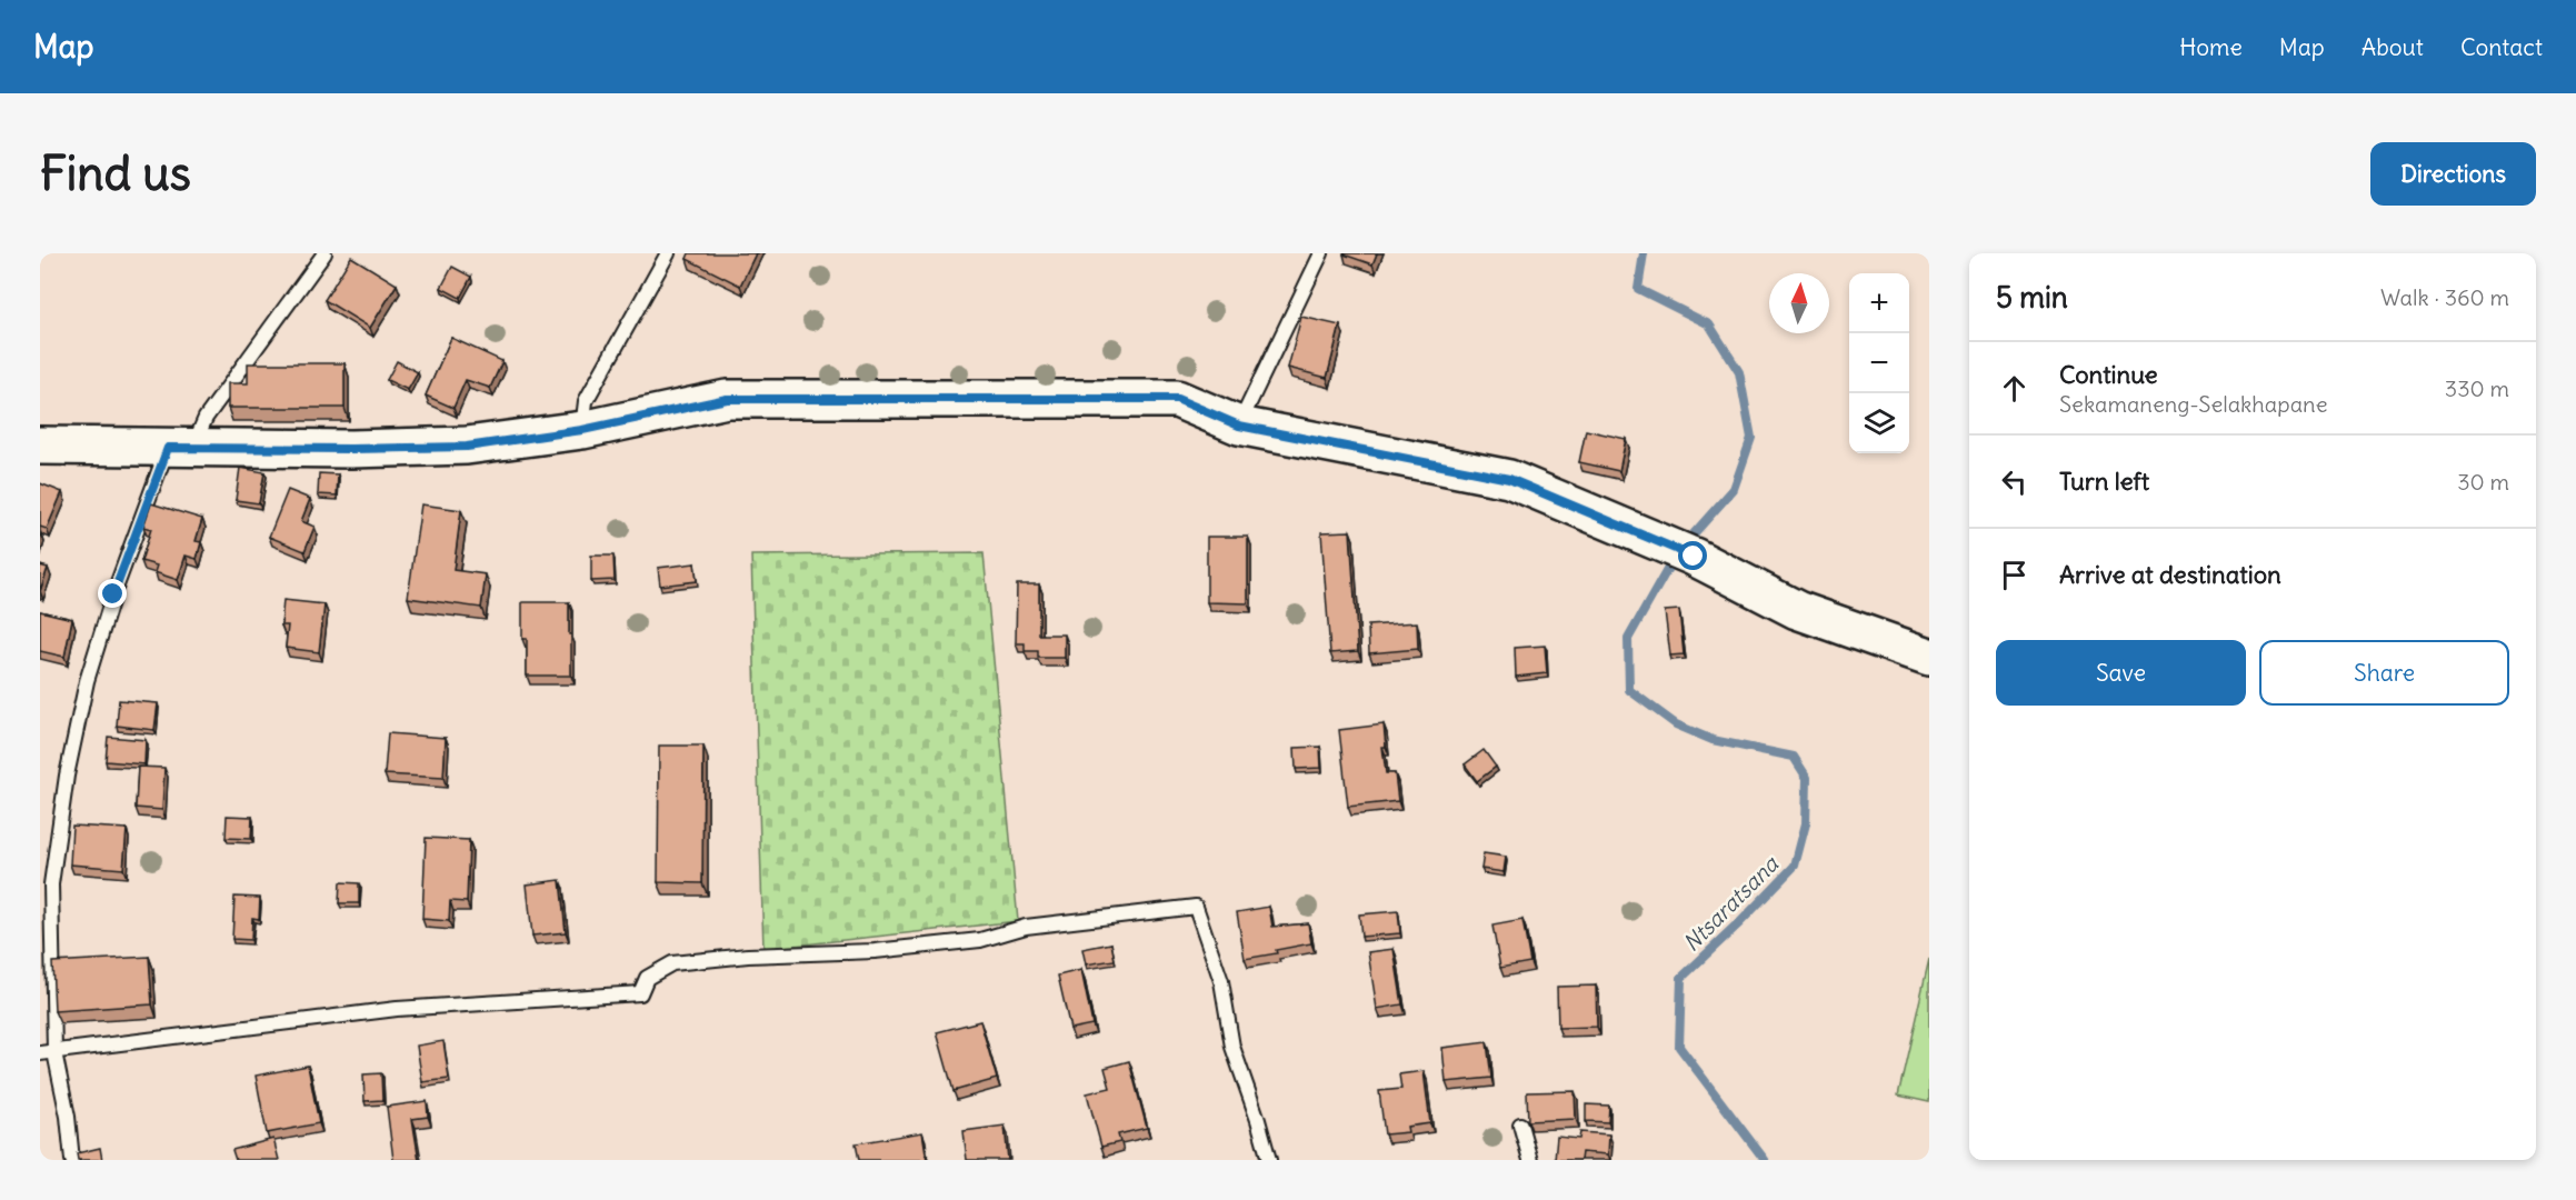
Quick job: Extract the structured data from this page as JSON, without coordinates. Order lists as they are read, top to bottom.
{
  "water": ["Ntsaratsana"],
  "north": "top",
  "page": {
    "header": "Map",
    "nav": [
      "Home",
      "Map",
      "About",
      "Contact"
    ],
    "buttons": [
      "Directions",
      ["Save", "Share"]
    ],
    "title": "Find us",
    "heading": ["5 min", "Walk · 360 m"],
    "map_buttons": ["+", "−"],
    "list": [
      ["Continue", "Sekamaneng-Selakhapane", "330 m"],
      ["Turn left", "30 m"],
      "Arrive at destination"
    ]
  }
}
